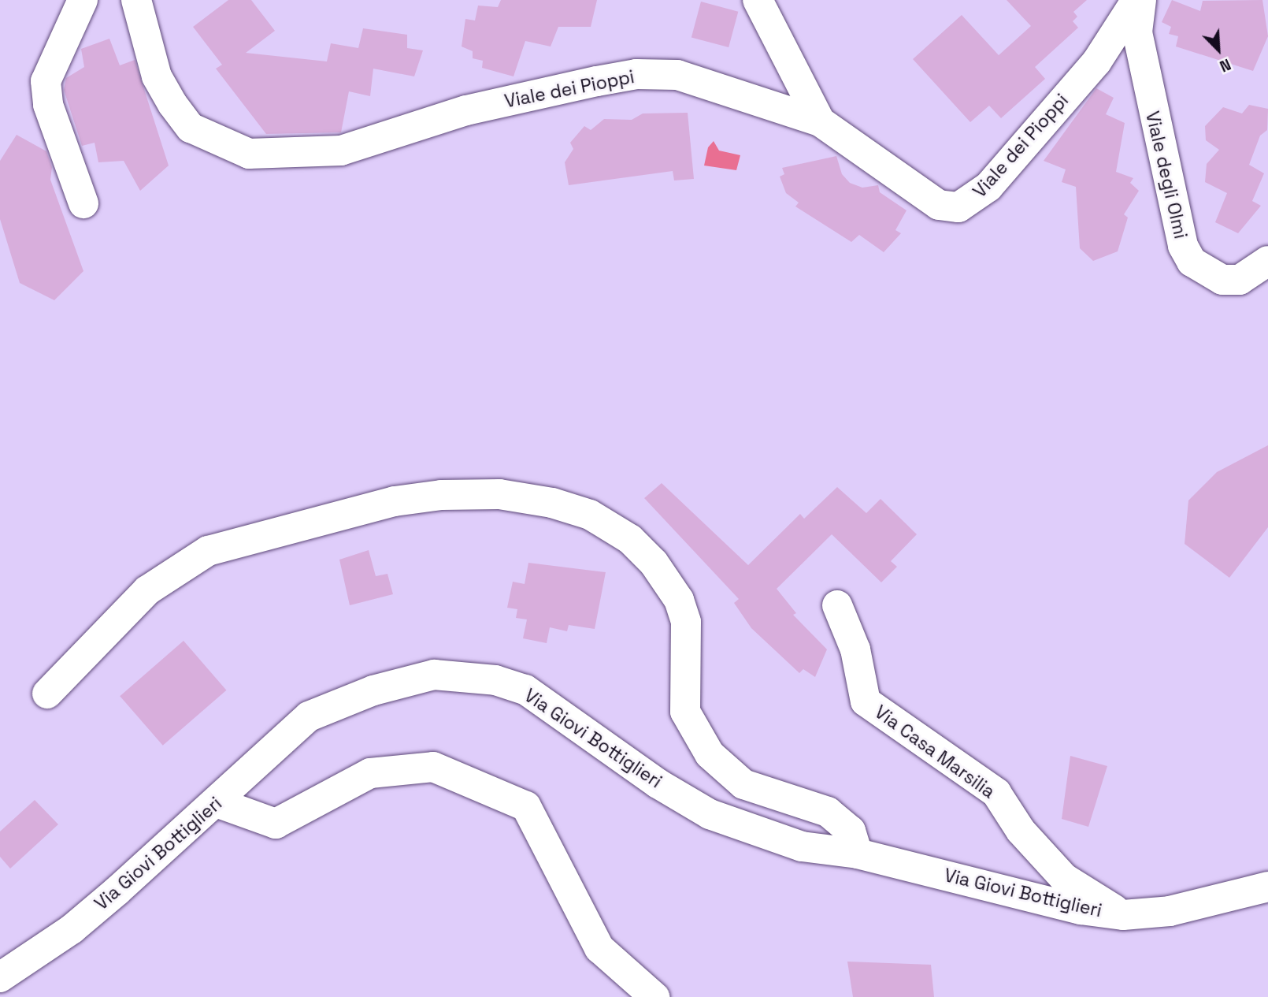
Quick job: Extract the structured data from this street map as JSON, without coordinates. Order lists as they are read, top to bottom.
{
  "streets": {
    "street": [
      "Viale dei Pioppi",
      "Viale degli Olmi",
      "Via Giovi Bottiglieri",
      "Via Casa Marsilia"
    ]
  },
  "crossings": [
    ["Via Giovi Bottiglieri", "Via Casa Marsilia"]
  ],
  "north": "bottom right"
}
